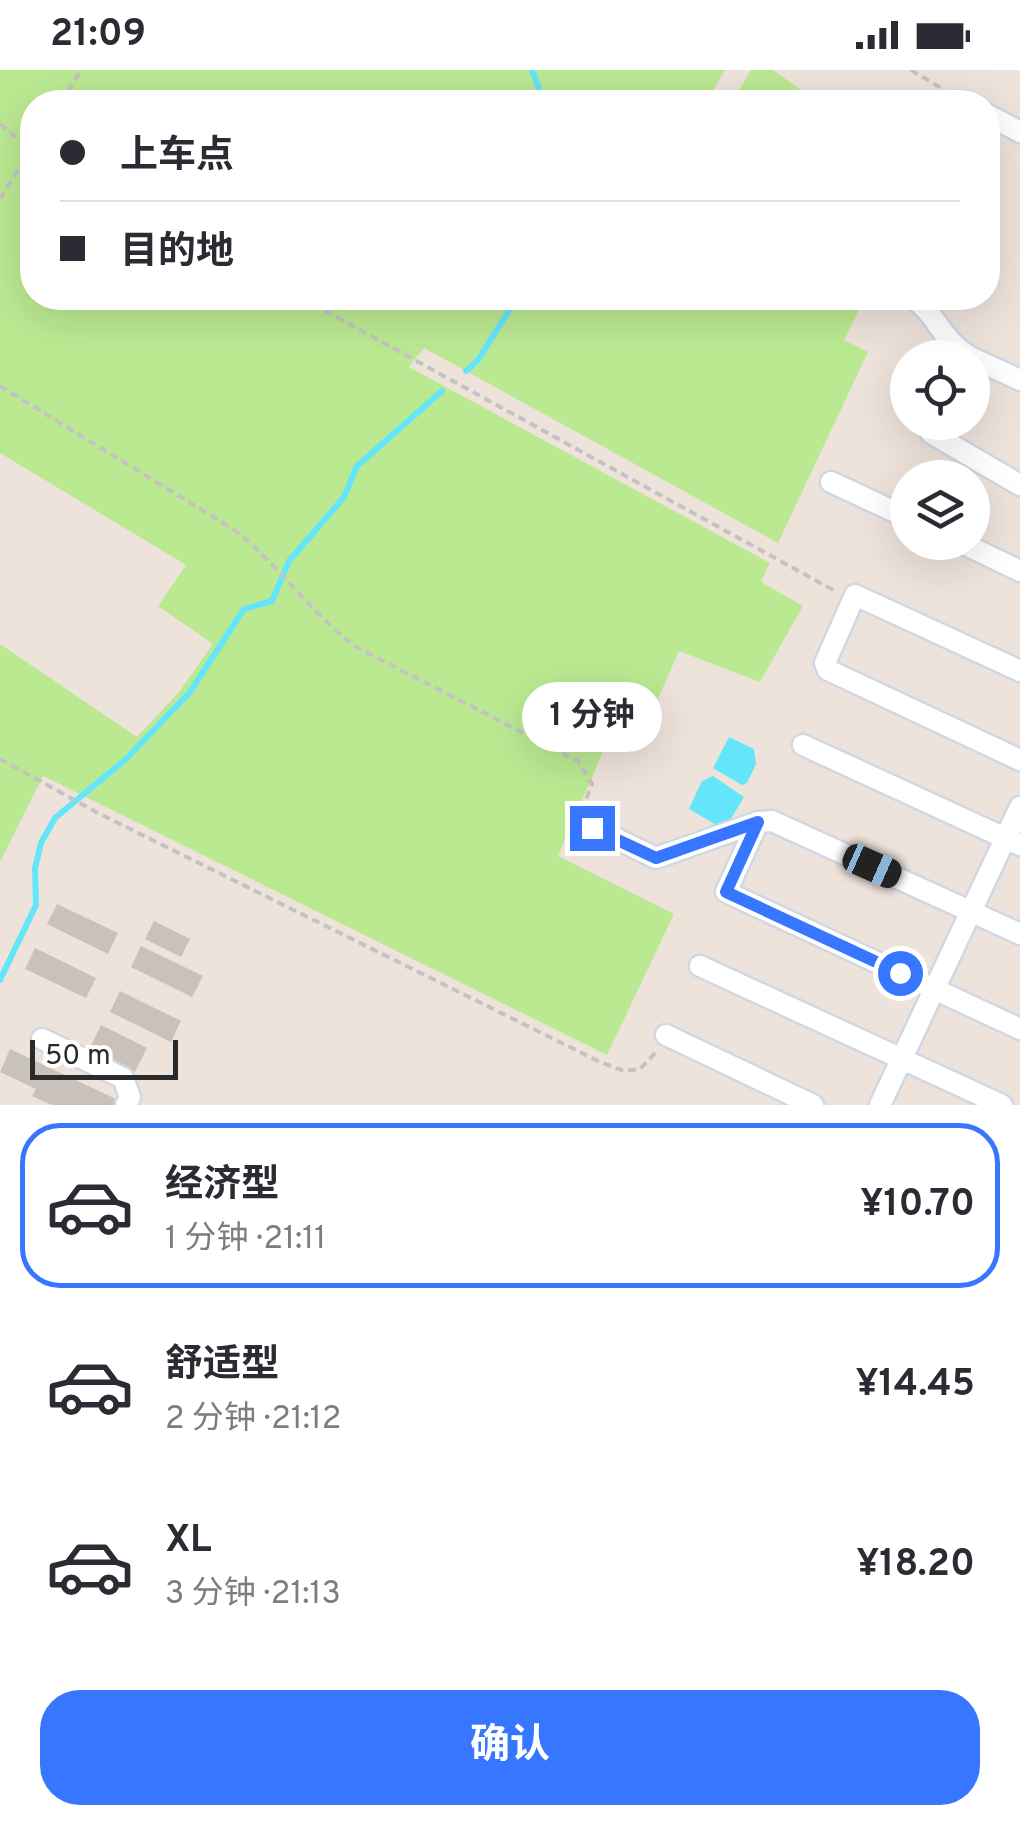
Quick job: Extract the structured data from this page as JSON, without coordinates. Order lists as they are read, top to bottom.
{
  "scale_bar": "50 m",
  "page": {
    "status": "21:09",
    "banner": ["上车点", "目的地"],
    "bubble": "1 分钟",
    "scale": "50 m",
    "list": [
      {
        "name": "经济型",
        "note": "1 分钟 · 21:11",
        "value": "¥10.70"
      },
      {
        "name": "舒适型",
        "note": "2 分钟 · 21:12",
        "value": "¥14.45"
      },
      {
        "name": "XL",
        "note": "3 分钟 · 21:13",
        "value": "¥18.20"
      }
    ],
    "buttons": "确认"
  }
}
